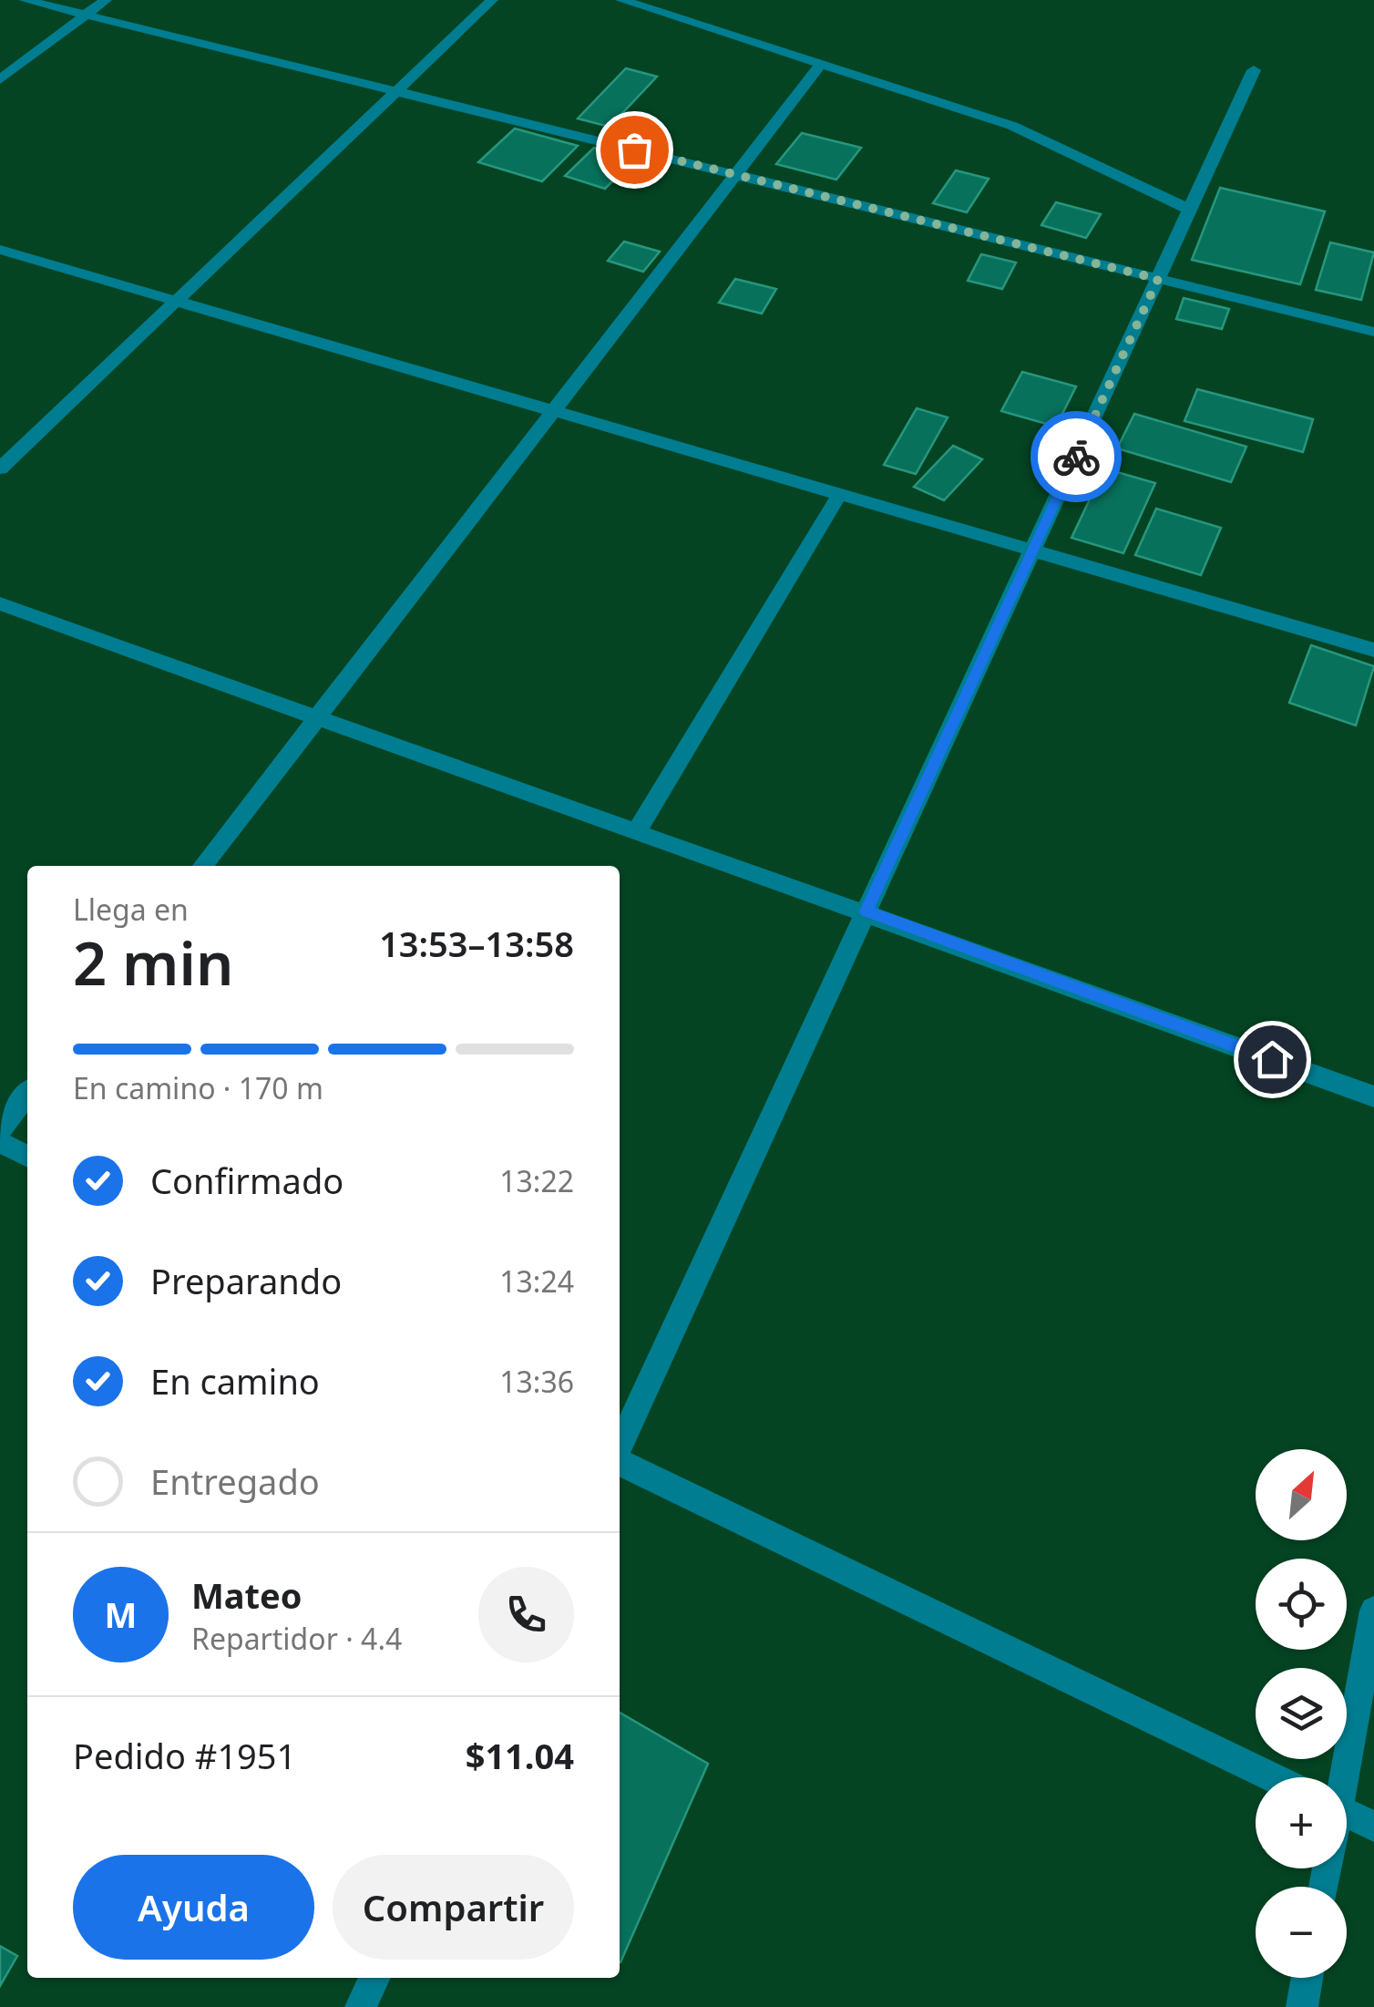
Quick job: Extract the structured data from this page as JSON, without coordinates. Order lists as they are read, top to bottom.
{
  "north": "top right",
  "page": {
    "heading": ["2 min", "Llega en", "13:53–13:58"],
    "panel": [
      "Mateo",
      "Repartidor · 4.4",
      "Pedido #1951",
      "$11.04"
    ],
    "bar": "En camino · 170 m",
    "list": [
      ["Confirmado", "13:22"],
      ["Preparando", "13:24"],
      ["En camino", "13:36"],
      "Entregado"
    ],
    "map_buttons": ["+", "−"],
    "round": "M",
    "buttons": ["Ayuda", "Compartir"]
  }
}
